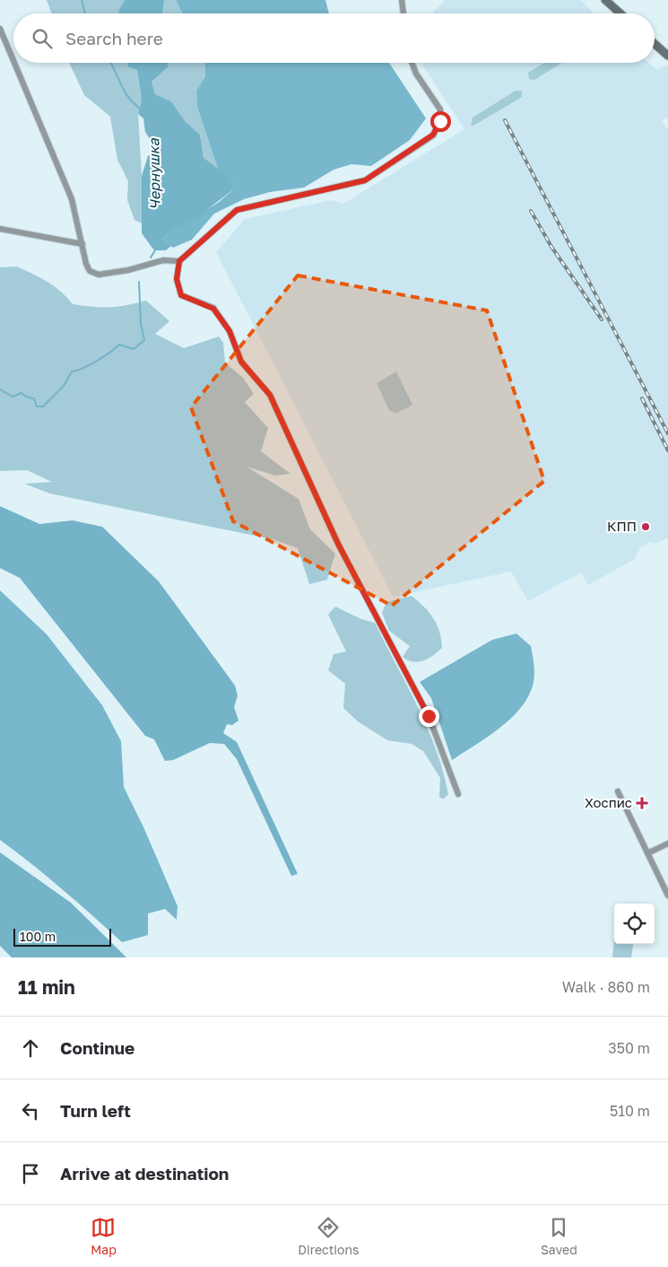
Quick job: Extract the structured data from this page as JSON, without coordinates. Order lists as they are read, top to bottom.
{
  "water": ["Чернушка"],
  "places": {
    "other": ["КПП"],
    "health": ["Хоспис"]
  },
  "scale_bar": "100 m",
  "page": {
    "search": "Search here",
    "scale": "100 m",
    "heading": ["11 min", "Walk · 860 m"],
    "list": [
      ["Continue", "350 m"],
      ["Turn left", "510 m"],
      "Arrive at destination"
    ],
    "nav": ["Map", "Directions", "Saved"]
  }
}
